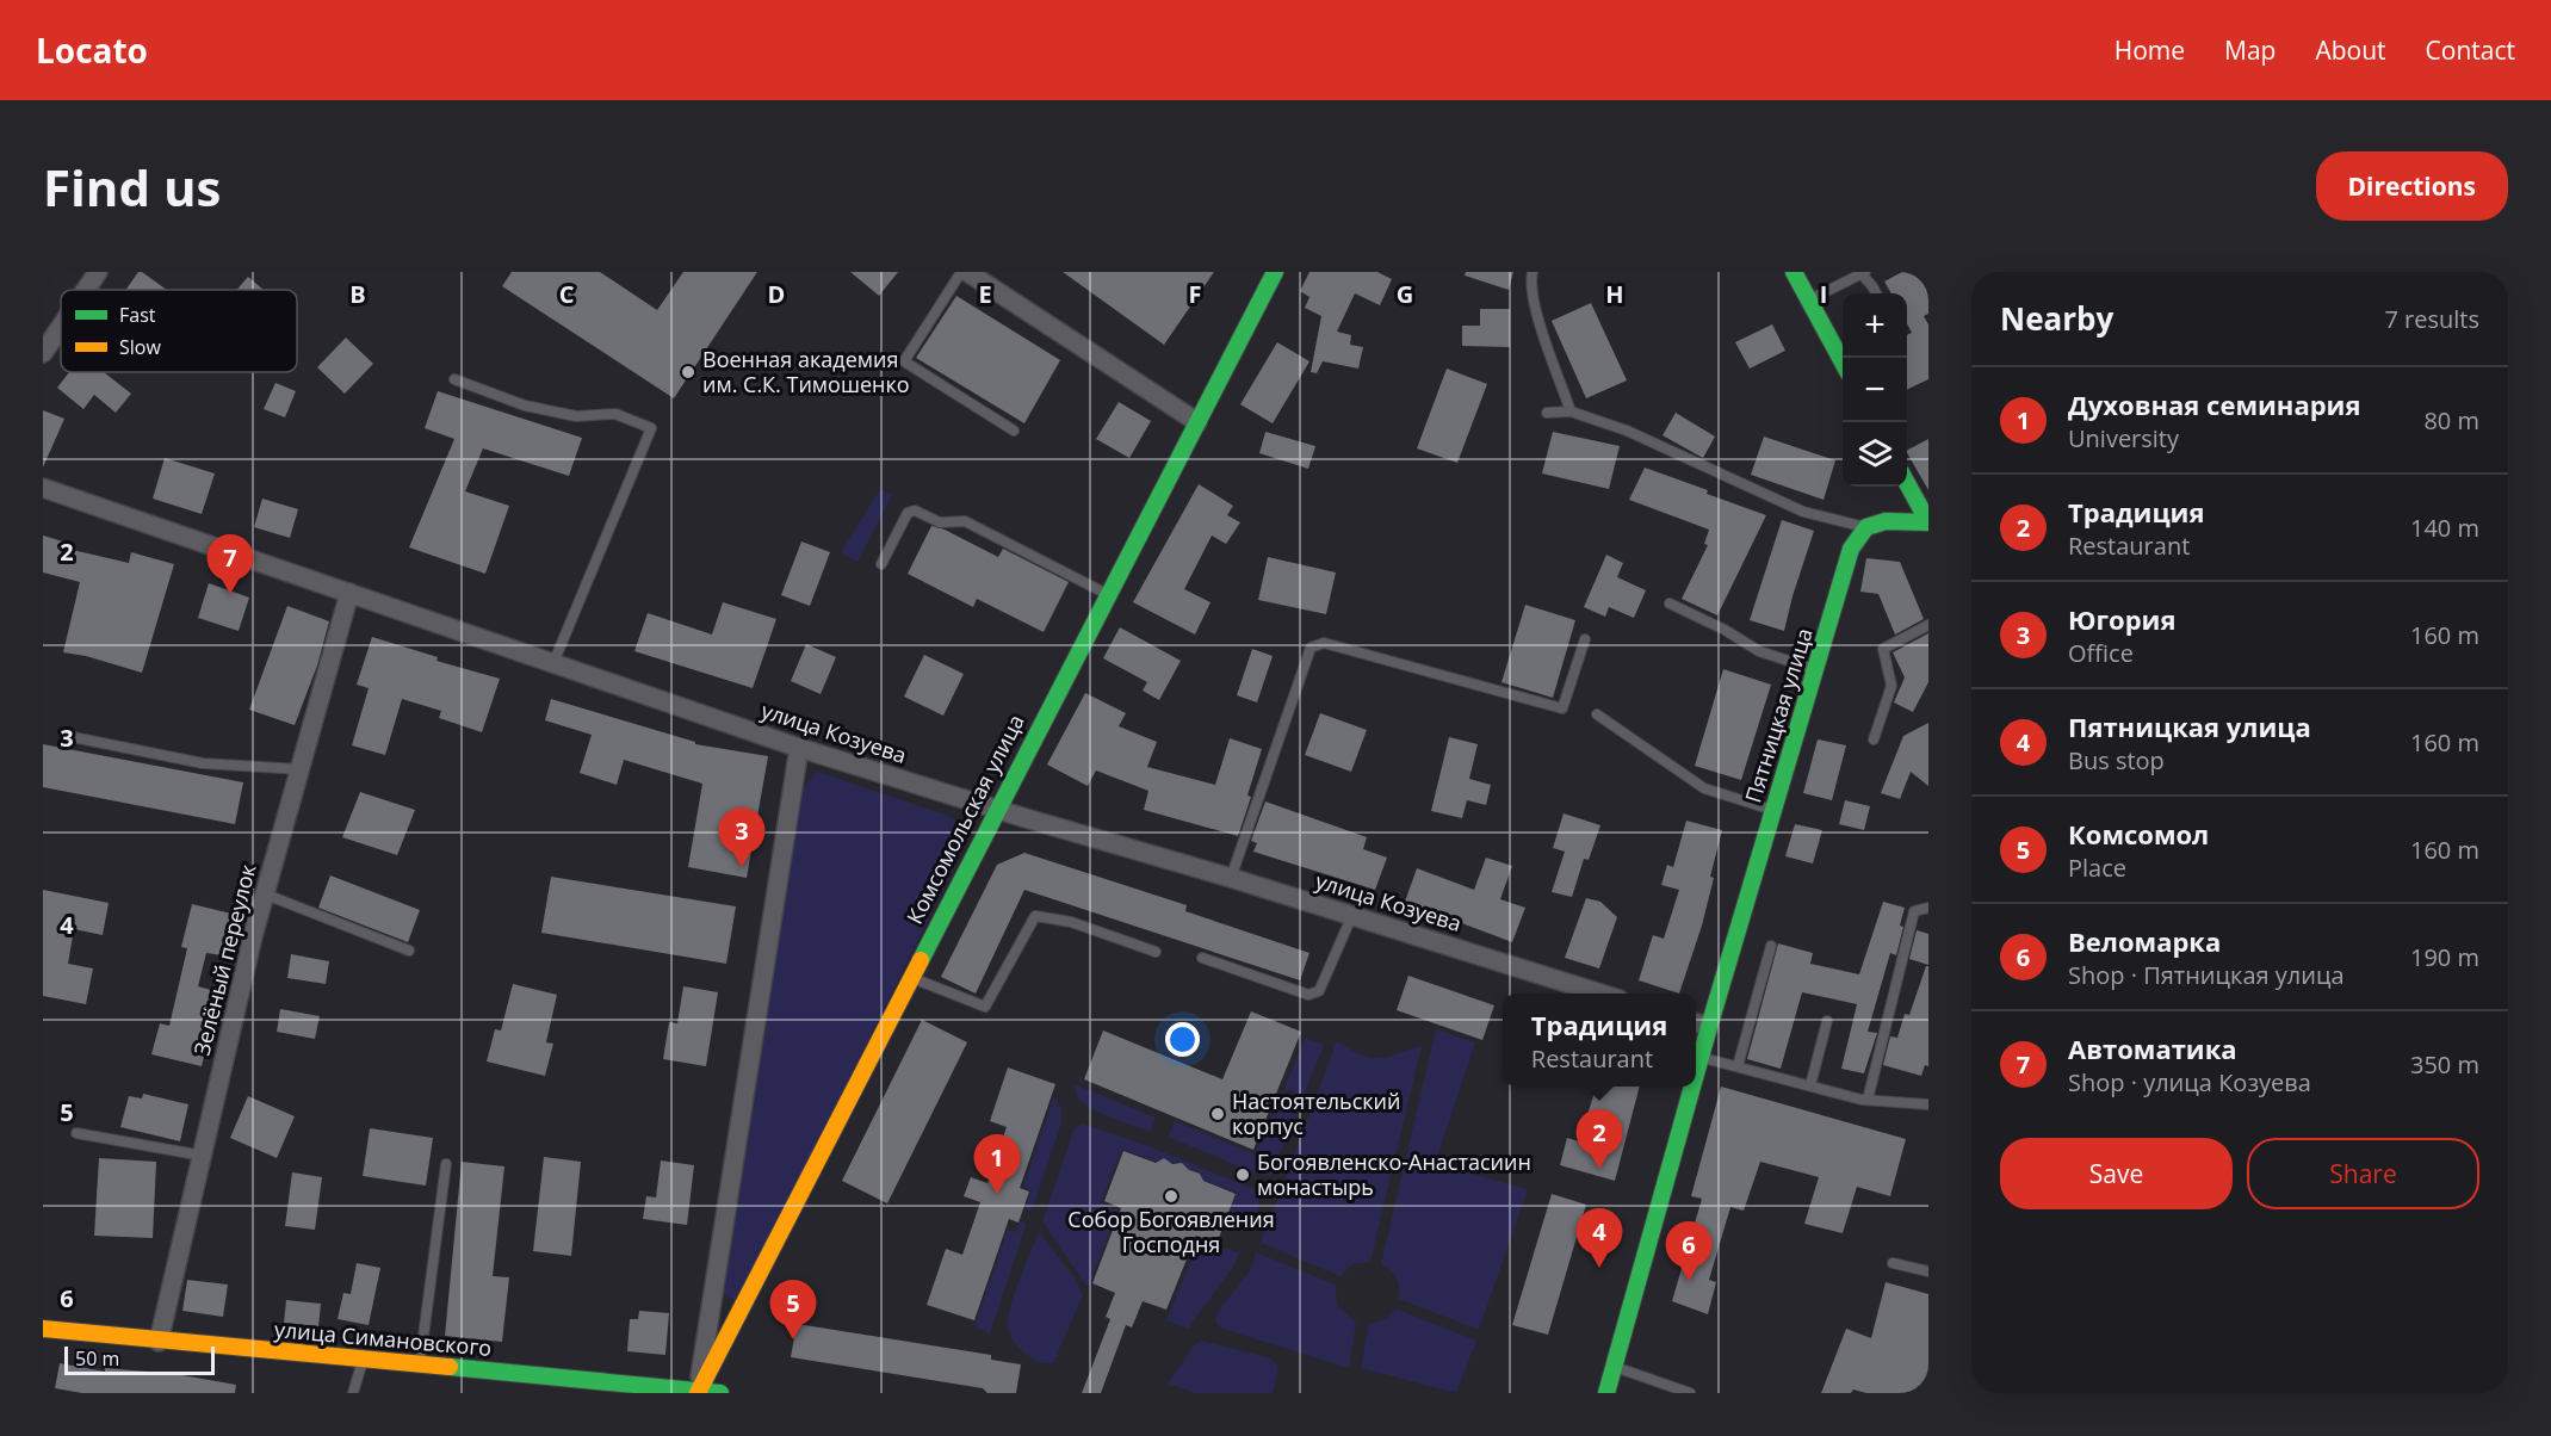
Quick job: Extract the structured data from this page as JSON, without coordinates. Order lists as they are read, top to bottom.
{
  "streets": {
    "street": [
      "Пятницкая улица",
      "улица Козуева",
      "Комсомольская улица",
      "Зелёный переулок",
      "улица Симановского"
    ]
  },
  "crossings": [
    ["улица Козуева", "Комсомольская улица"],
    ["улица Козуева", "Зелёный переулок"],
    ["Комсомольская улица", "улица Симановского"],
    ["Зелёный переулок", "улица Симановского"]
  ],
  "places": [
    "Военная академия им. С.К. Тимошенко",
    "Настоятельский корпус",
    "Богоявленско-Анастасиин монастырь",
    "Собор Богоявления Господня"
  ],
  "legend": ["Fast", "Slow"],
  "scale_bar": "50 m",
  "page": {
    "header": "Locato",
    "nav": [
      "Home",
      "Map",
      "About",
      "Contact"
    ],
    "buttons": [
      "Directions",
      ["Save", "Share"]
    ],
    "title": "Find us",
    "heading": ["Nearby", "7 results"],
    "map_buttons": ["+", "−"],
    "list": [
      {
        "mark": "1",
        "name": "Духовная семинария",
        "note": "University",
        "value": "80 m"
      },
      {
        "mark": "2",
        "name": "Традиция",
        "note": "Restaurant",
        "value": "140 m"
      },
      {
        "mark": "3",
        "name": "Югория",
        "note": "Office",
        "value": "160 m"
      },
      {
        "mark": "4",
        "name": "Пятницкая улица",
        "note": "Bus stop",
        "value": "160 m"
      },
      {
        "mark": "5",
        "name": "Комсомол",
        "note": "Place",
        "value": "160 m"
      },
      {
        "mark": "6",
        "name": "Веломарка",
        "note": "Shop · Пятницкая улица",
        "value": "190 m"
      },
      {
        "mark": "7",
        "name": "Автоматика",
        "note": "Shop · улица Козуева",
        "value": "350 m"
      }
    ],
    "pins": [
      "7",
      "3",
      "2",
      "1",
      "4",
      "6",
      "5"
    ],
    "popup": ["Традиция", "Restaurant"],
    "scale": "50 m"
  },
  "grid": {
    "columns": [
      "B",
      "C",
      "D",
      "E",
      "F",
      "G",
      "H",
      "I"
    ],
    "rows": [
      "2",
      "3",
      "4",
      "5",
      "6"
    ]
  }
}
